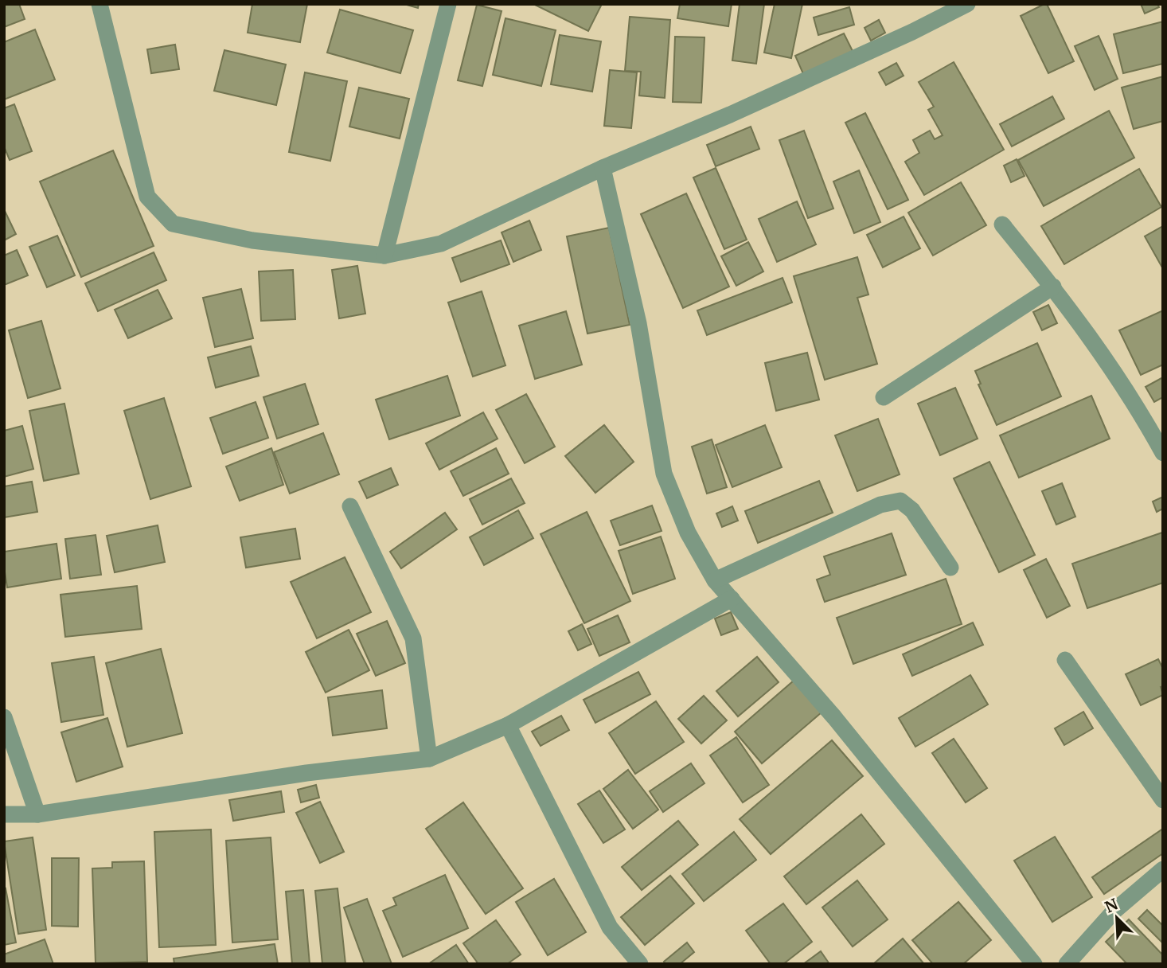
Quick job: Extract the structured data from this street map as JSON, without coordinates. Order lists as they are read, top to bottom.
{
  "north": "top left"
}
